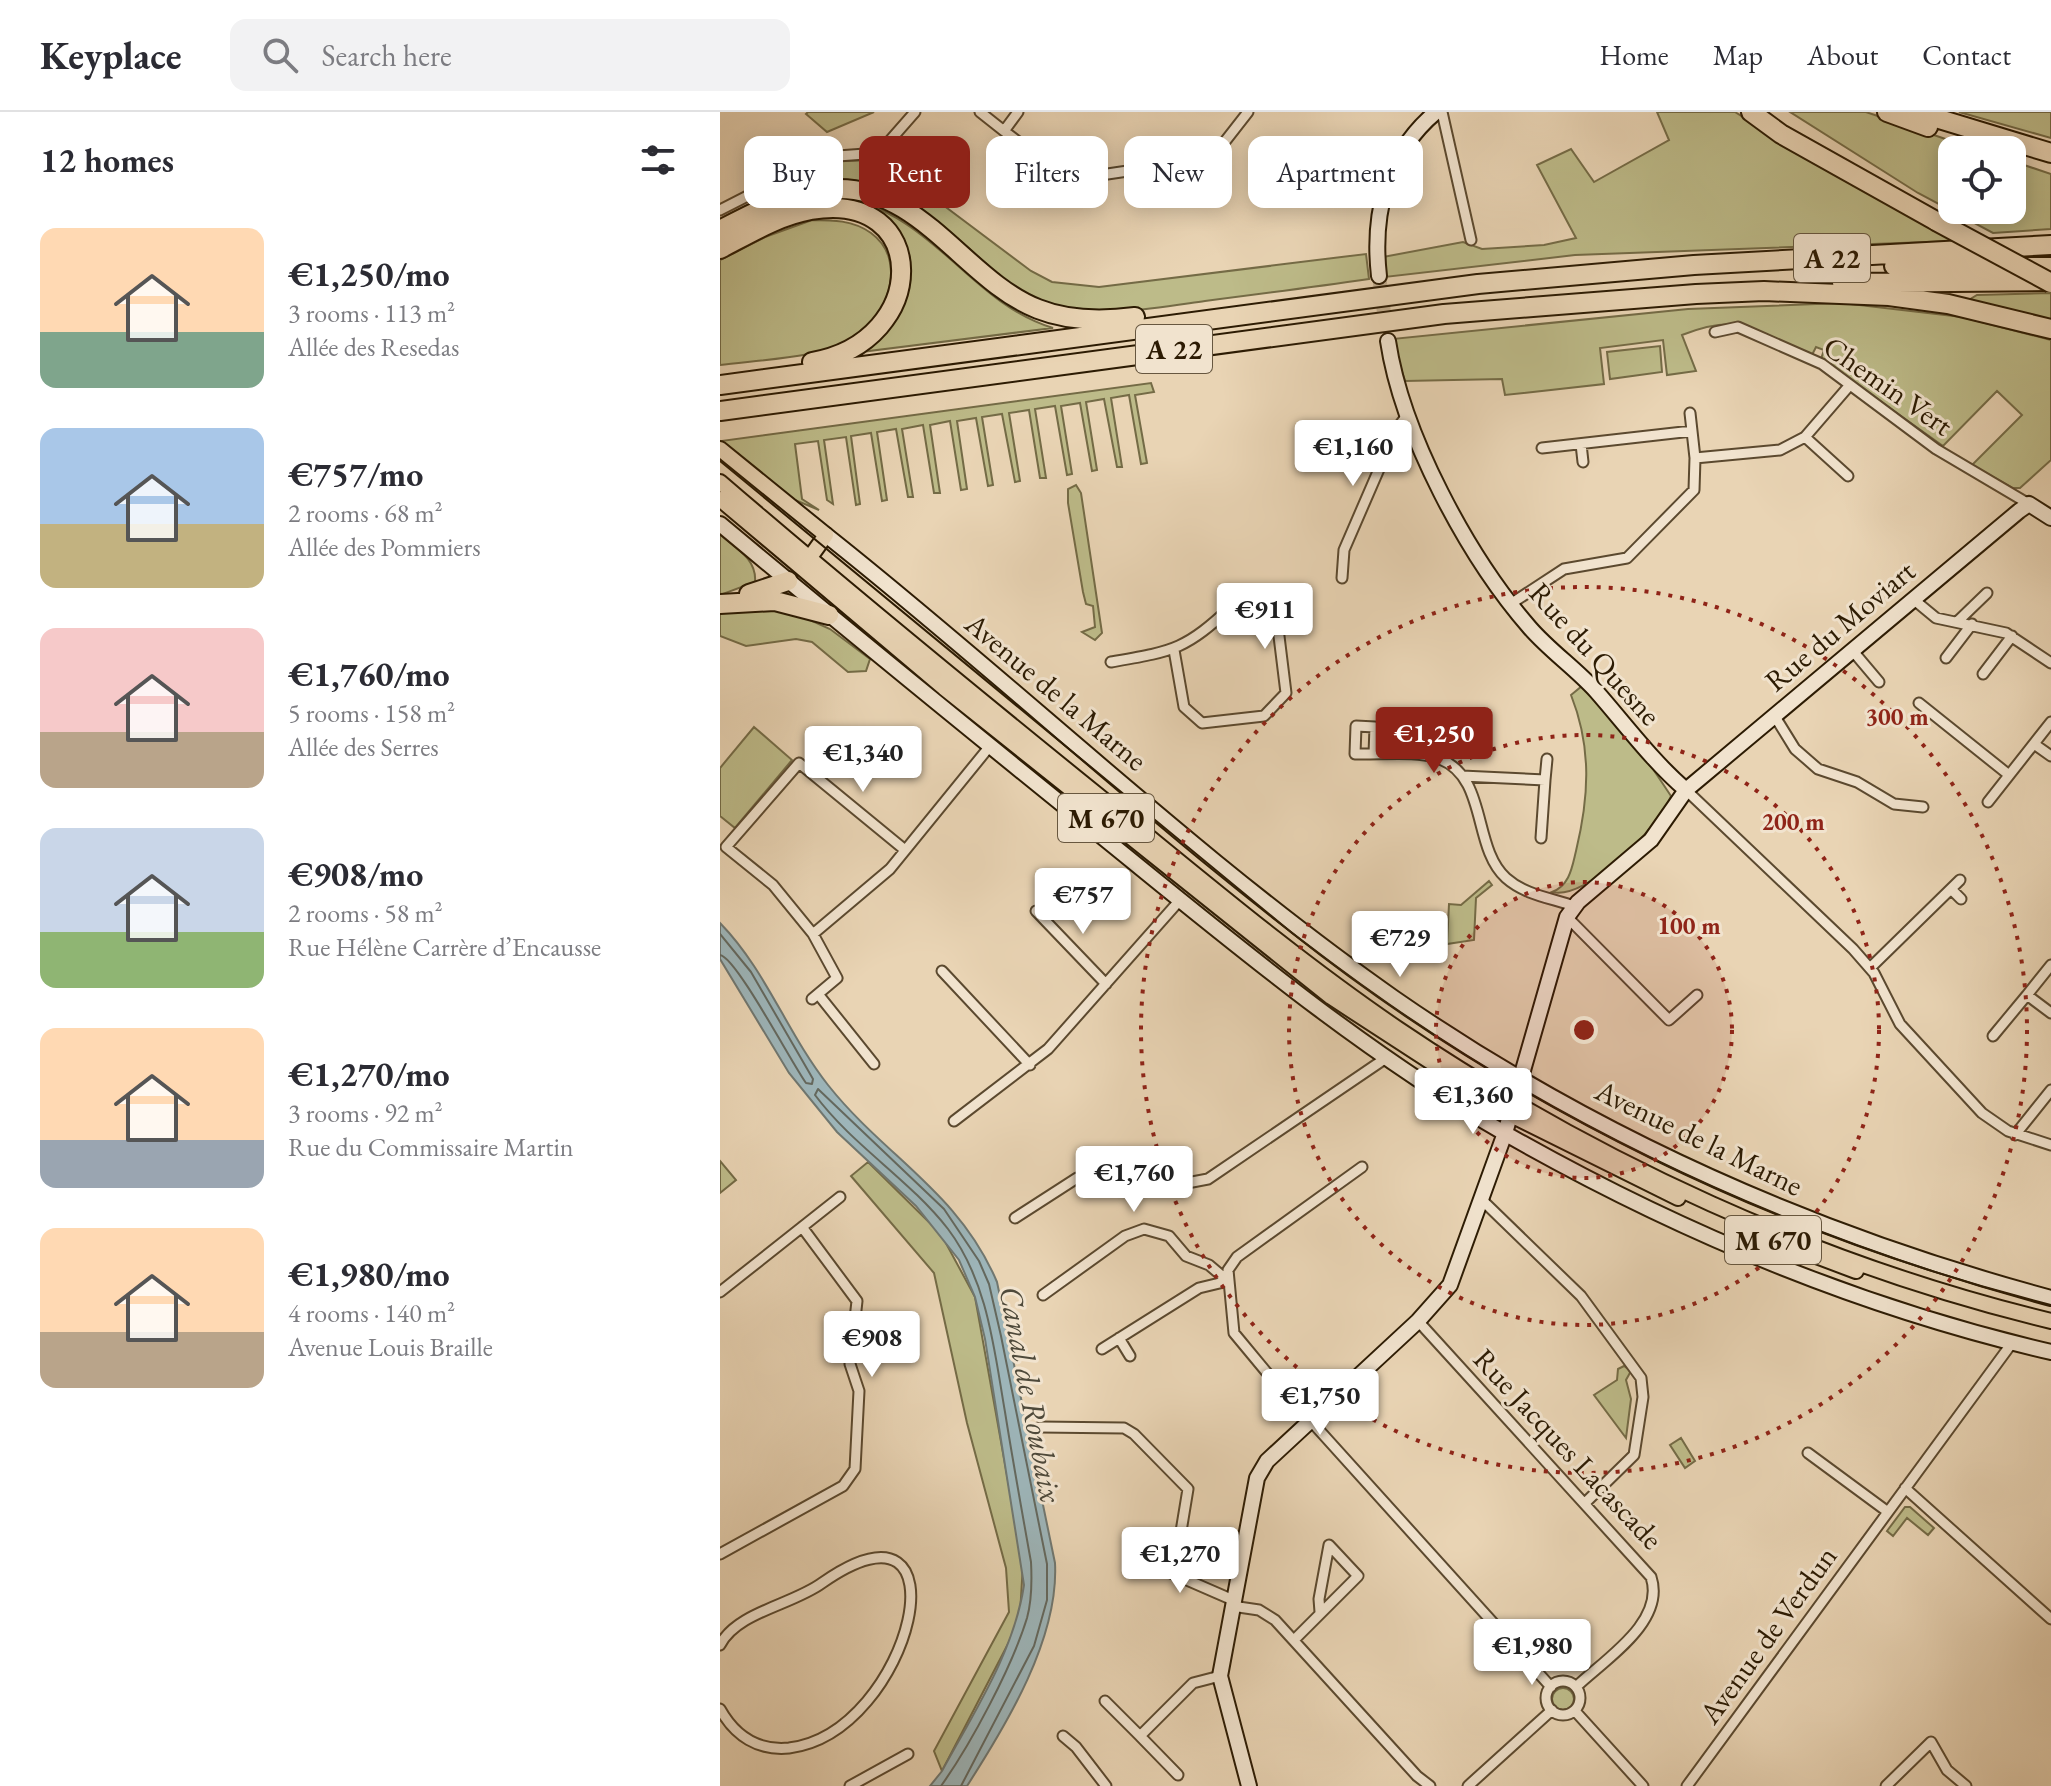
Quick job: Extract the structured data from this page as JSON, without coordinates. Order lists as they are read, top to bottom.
{
  "streets": {
    "highway": ["A 22"],
    "main road": ["Avenue de la Marne", "M 670"],
    "street": [
      "Chemin Vert",
      "Rue du Moviart",
      "Rue du Quesne",
      "Rue Jacques Lacascade",
      "Avenue de Verdun"
    ]
  },
  "crossings": [
    ["Chemin Vert", "Rue du Moviart"],
    ["Rue du Moviart", "Rue du Quesne"],
    ["Avenue de la Marne", "Avenue de Verdun"]
  ],
  "water": ["Canal de Roubaix"],
  "page": {
    "header": "Keyplace",
    "search": "Search here",
    "nav": [
      "Home",
      "Map",
      "About",
      "Contact"
    ],
    "heading": "12 homes",
    "chip": [
      "Buy",
      "Rent",
      "Filters",
      "New",
      "Apartment"
    ],
    "list": [
      {
        "name": "€1,250/mo",
        "note": "3 rooms · 113 m² · Allée des Resedas"
      },
      {
        "name": "€757/mo",
        "note": "2 rooms · 68 m² · Allée des Pommiers"
      },
      {
        "name": "€1,760/mo",
        "note": "5 rooms · 158 m² · Allée des Serres"
      },
      {
        "name": "€908/mo",
        "note": "2 rooms · 58 m² · Rue Hélène Carrère d’Encausse"
      },
      {
        "name": "€1,270/mo",
        "note": "3 rooms · 92 m² · Rue du Commissaire Martin"
      },
      {
        "name": "€1,980/mo",
        "note": "4 rooms · 140 m² · Avenue Louis Braille"
      }
    ],
    "price": [
      "€1,160",
      "€911",
      "€1,250",
      "€1,340",
      "€757",
      "€729",
      "€1,360",
      "€1,760",
      "€908",
      "€1,750",
      "€1,270",
      "€1,980"
    ]
  },
  "rings": ["300 m", "200 m", "100 m"]
}
